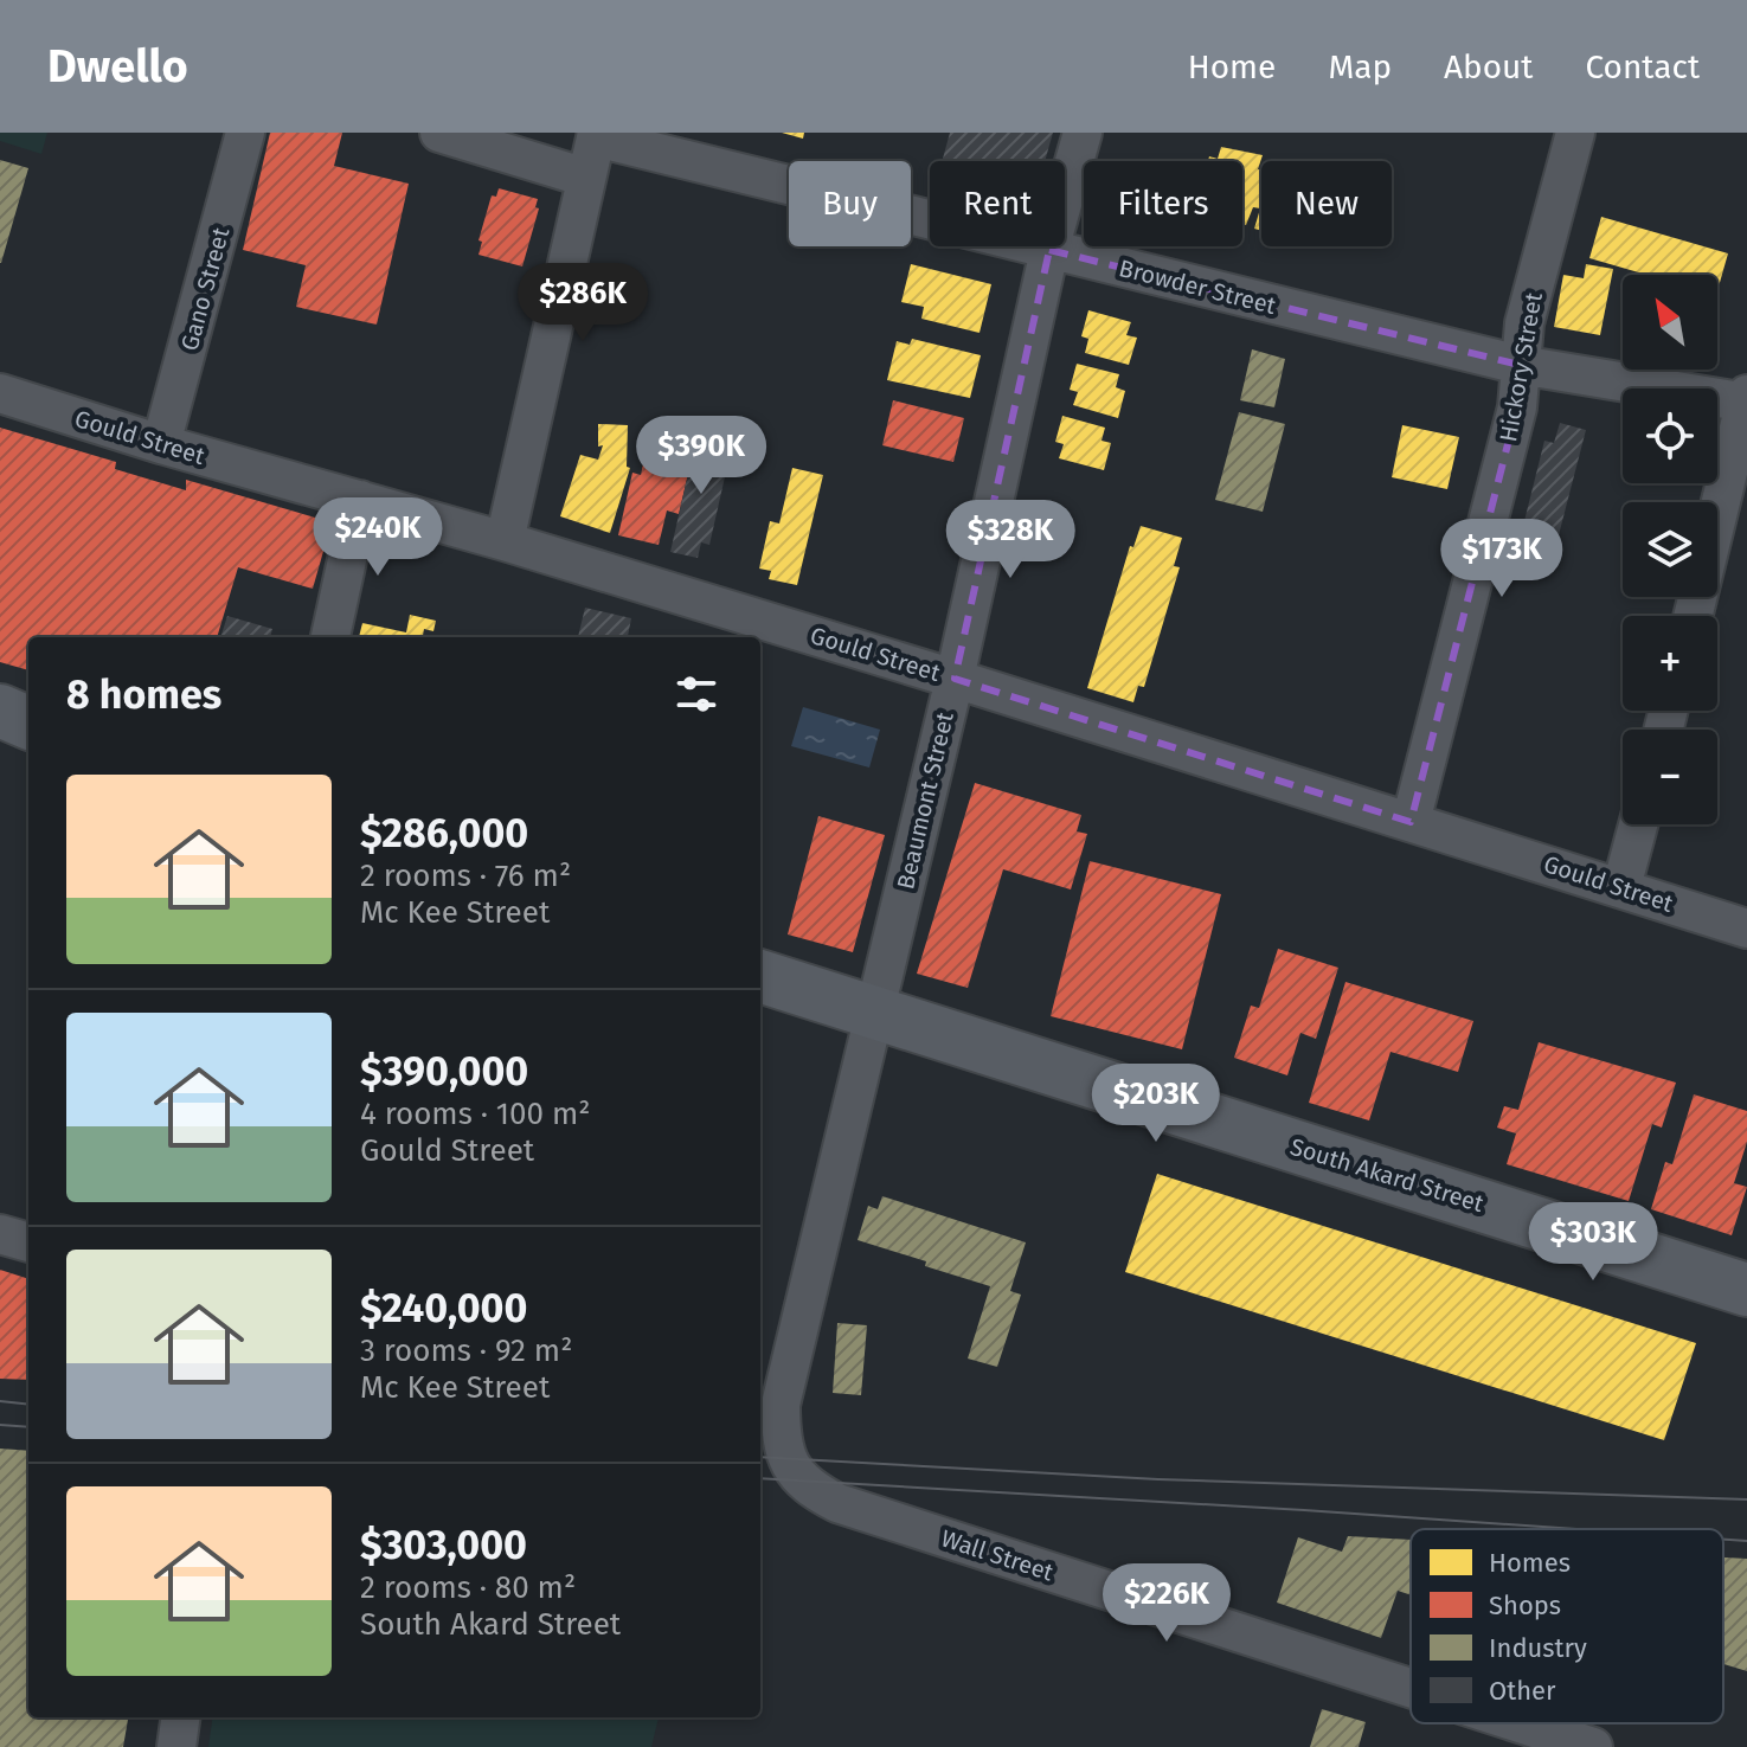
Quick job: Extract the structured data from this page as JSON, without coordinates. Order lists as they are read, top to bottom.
{
  "streets": {
    "main road": ["South Akard Street"],
    "street": [
      "Browder Street",
      "Gano Street",
      "Hickory Street",
      "Gould Street",
      "Beaumont Street",
      "Wall Street"
    ]
  },
  "crossings": [
    ["Browder Street", "Hickory Street"],
    ["Browder Street", "Beaumont Street"],
    ["Gano Street", "Gould Street"],
    ["Hickory Street", "Gould Street"],
    ["Gould Street", "Beaumont Street"],
    ["Beaumont Street", "South Akard Street"],
    ["Beaumont Street", "Wall Street"]
  ],
  "legend": [
    "Homes",
    "Shops",
    "Industry",
    "Other"
  ],
  "north": "top left",
  "page": {
    "header": "Dwello",
    "nav": [
      "Home",
      "Map",
      "About",
      "Contact"
    ],
    "chip": [
      "Buy",
      "Rent",
      "Filters",
      "New"
    ],
    "price": [
      "$286K",
      "$390K",
      "$240K",
      "$328K",
      "$173K",
      "$203K",
      "$303K",
      "$226K"
    ],
    "map_buttons": ["+", "−"],
    "heading": "8 homes",
    "list": [
      {
        "name": "$286,000",
        "note": "2 rooms · 76 m² · Mc Kee Street"
      },
      {
        "name": "$390,000",
        "note": "4 rooms · 100 m² · Gould Street"
      },
      {
        "name": "$240,000",
        "note": "3 rooms · 92 m² · Mc Kee Street"
      },
      {
        "name": "$303,000",
        "note": "2 rooms · 80 m² · South Akard Street"
      }
    ]
  }
}
